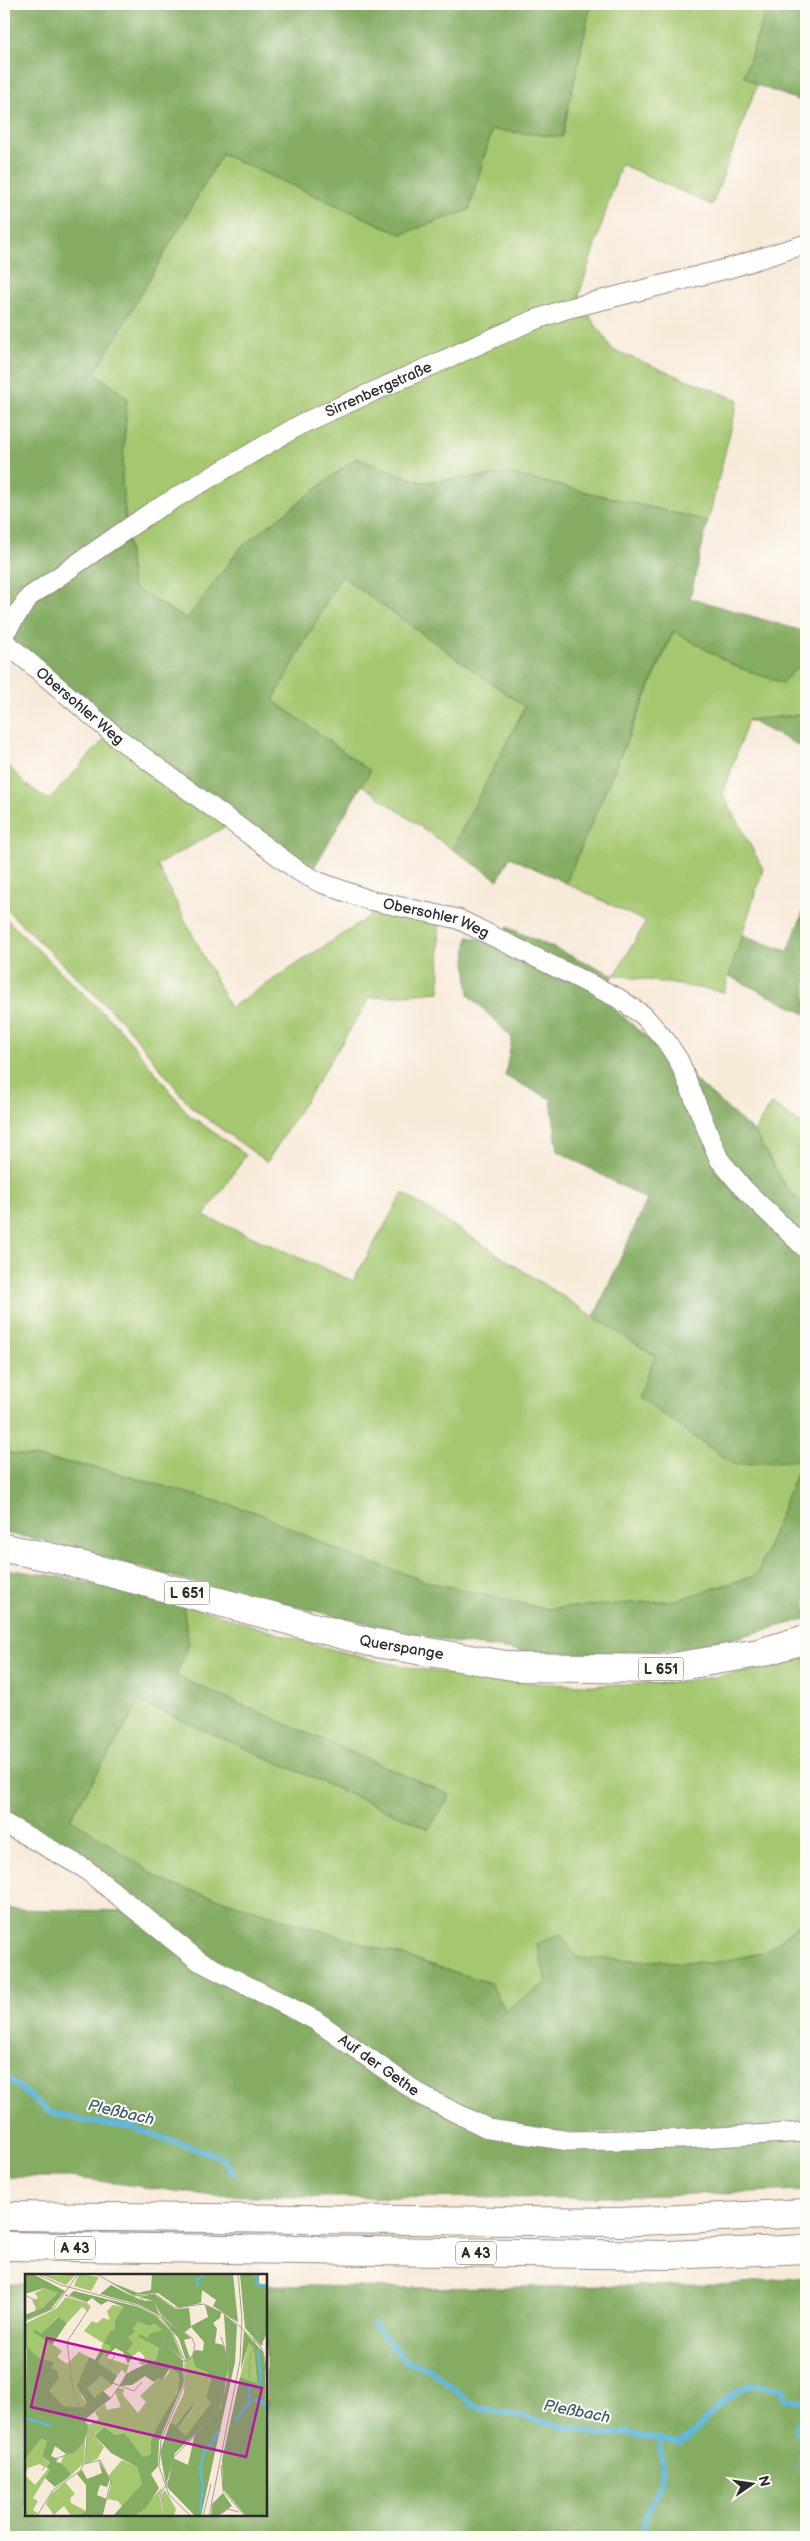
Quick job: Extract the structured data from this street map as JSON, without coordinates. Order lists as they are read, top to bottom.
{
  "streets": {
    "main road": ["L 651", "Querspange", "A 43"],
    "street": ["Sirrenbergstraße", "Obersohler Weg", "Auf der Gethe"]
  },
  "water": ["Pleßbach"],
  "north": "right"
}
